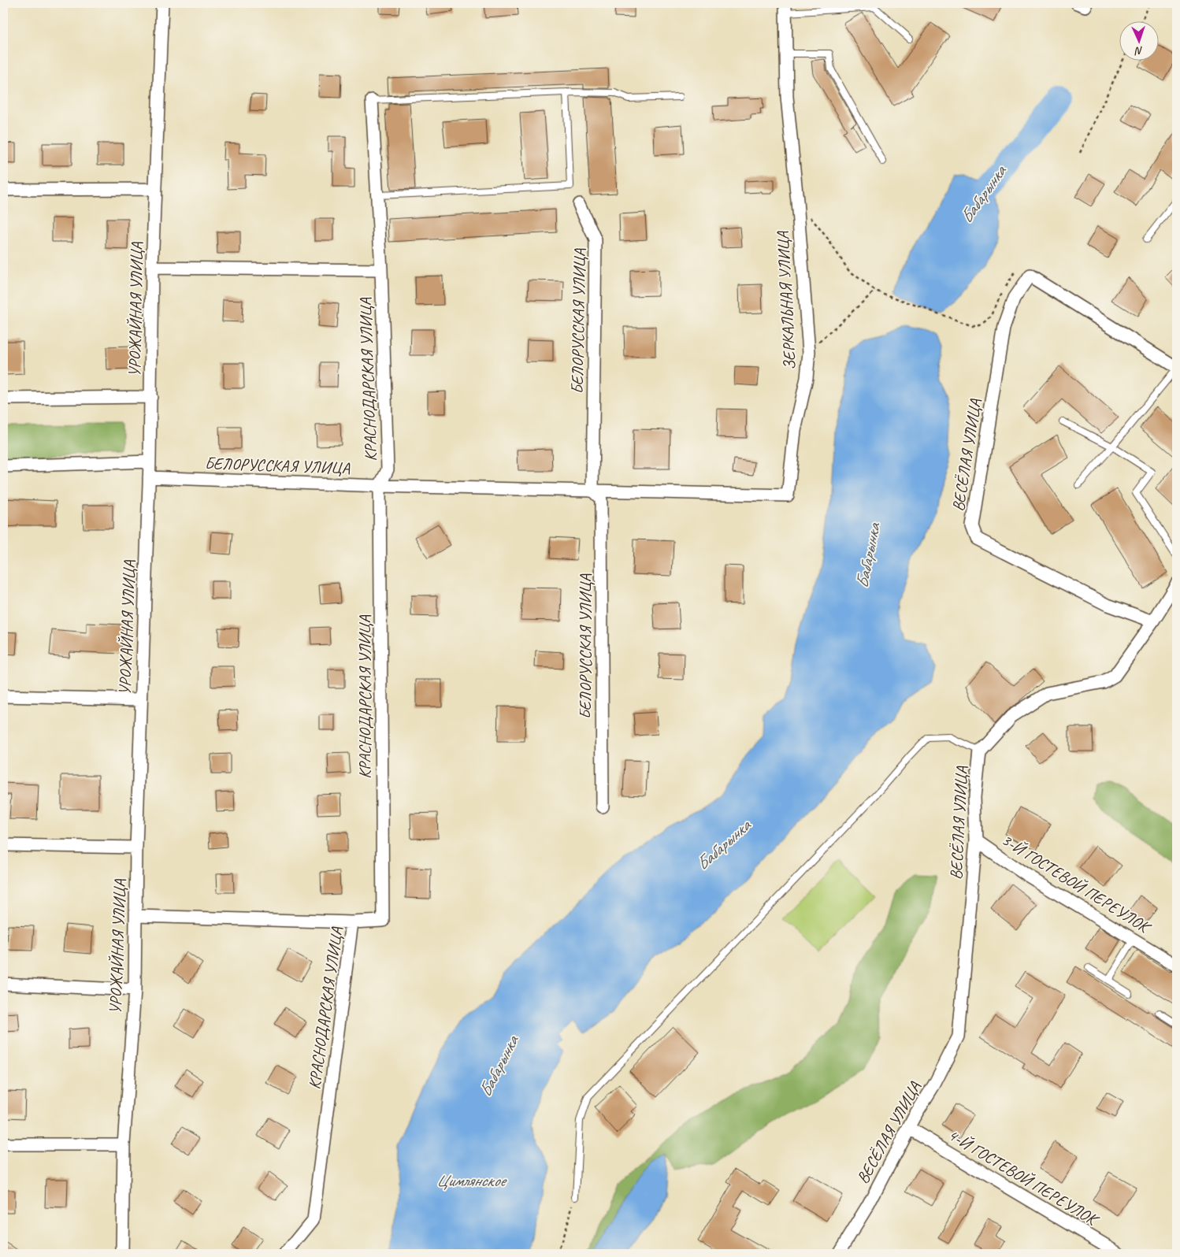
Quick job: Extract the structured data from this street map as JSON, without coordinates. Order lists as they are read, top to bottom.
{
  "streets": {
    "street": [
      "ЗЕРКАЛЬНАЯ УЛИЦА",
      "УРОЖАЙНАЯ УЛИЦА",
      "БЕЛОРУССКАЯ УЛИЦА",
      "КРАСНОДАРСКАЯ УЛИЦА",
      "ВЕСЁЛАЯ УЛИЦА",
      "3-Й ГОСТЕВОЙ ПЕРЕУЛОК",
      "4-Й ГОСТЕВОЙ ПЕРЕУЛОК"
    ]
  },
  "crossings": [
    ["ЗЕРКАЛЬНАЯ УЛИЦА", "БЕЛОРУССКАЯ УЛИЦА"],
    ["УРОЖАЙНАЯ УЛИЦА", "БЕЛОРУССКАЯ УЛИЦА"],
    ["БЕЛОРУССКАЯ УЛИЦА", "КРАСНОДАРСКАЯ УЛИЦА"],
    ["ВЕСЁЛАЯ УЛИЦА", "3-Й ГОСТЕВОЙ ПЕРЕУЛОК"],
    ["ВЕСЁЛАЯ УЛИЦА", "4-Й ГОСТЕВОЙ ПЕРЕУЛОК"]
  ],
  "water": ["Бабарынка", "Цимлянское"],
  "north": "bottom"
}
